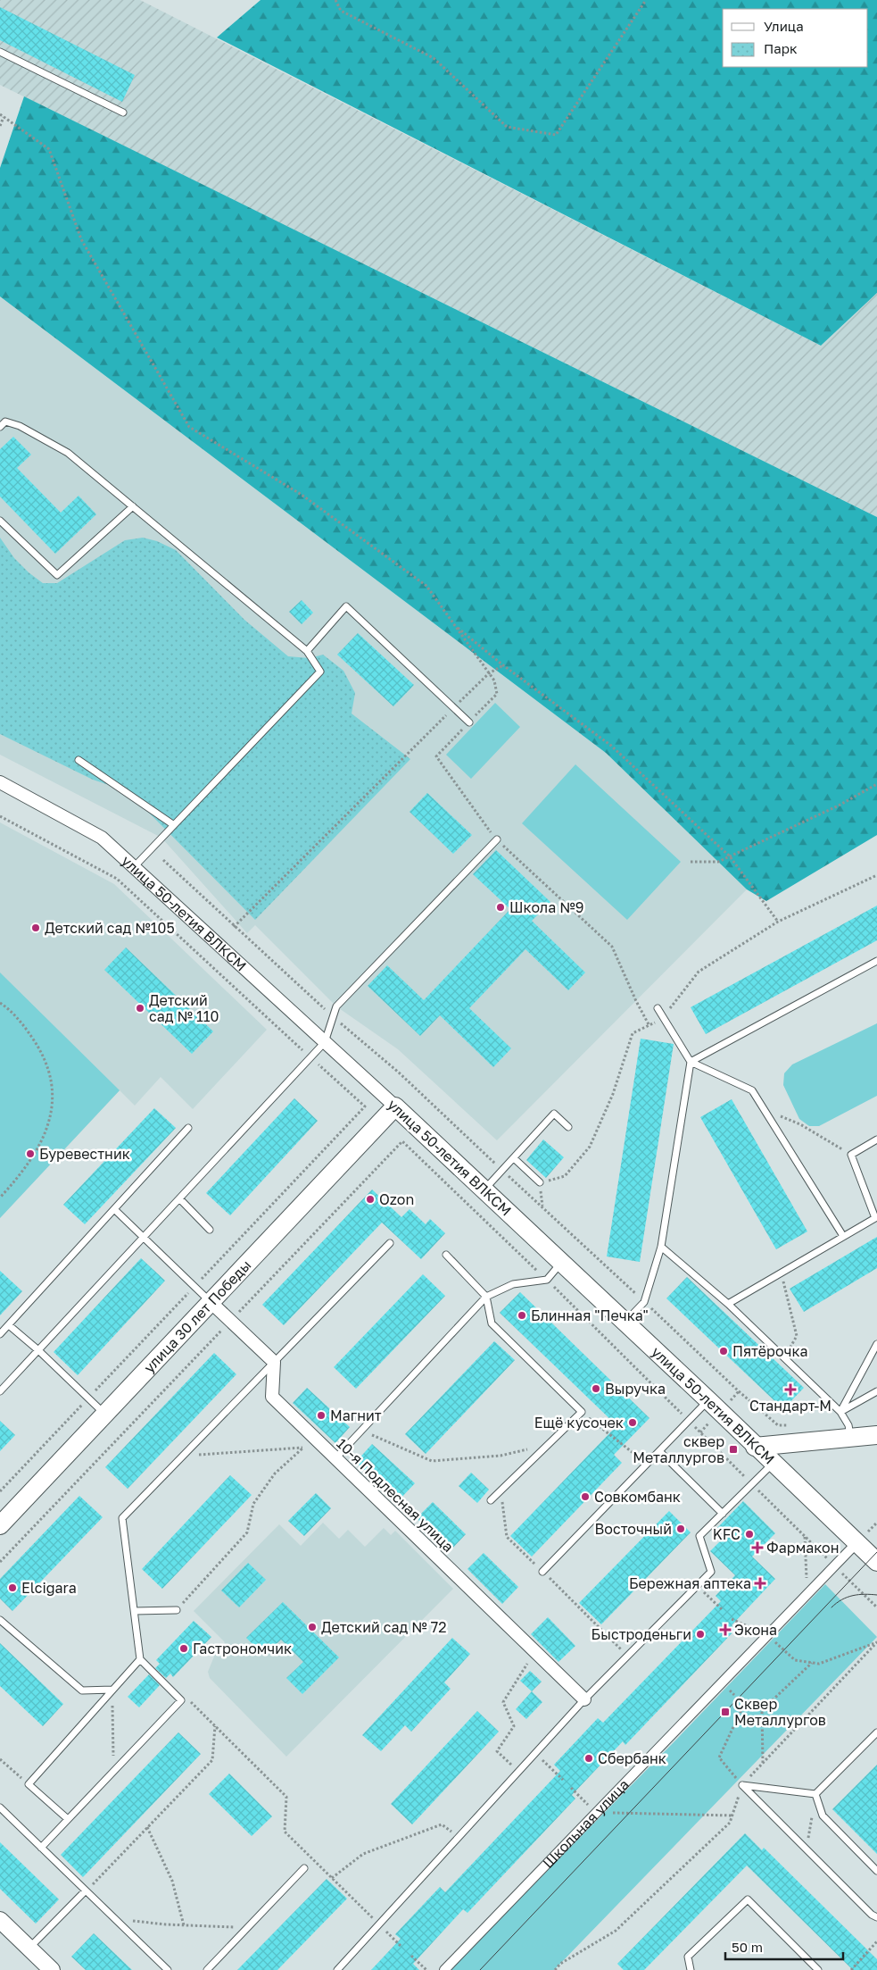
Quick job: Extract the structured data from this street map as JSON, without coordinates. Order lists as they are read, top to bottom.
{
  "streets": {
    "main road": ["улица 50-летия ВЛКСМ", "улица 30 лет Победы"],
    "street": ["10-я Подлесная улица", "Школьная улица"]
  },
  "crossings": [
    ["улица 50-летия ВЛКСМ", "улица 30 лет Победы"],
    ["улица 50-летия ВЛКСМ", "Школьная улица"]
  ],
  "places": {
    "other": [
      "Школа №9",
      "Детский сад №105",
      "Детский сад № 110",
      "Буревестник",
      "Ozon",
      "Блинная \"Печка\"",
      "Пятёрочка",
      "Выручка",
      "Магнит",
      "Ещё кусочек",
      "Совкомбанк",
      "Восточный",
      "KFC",
      "Elcigara",
      "Детский сад № 72",
      "Быстроденьги",
      "Гастрономчик",
      "Сбербанк"
    ],
    "health": [
      "Стандарт-М",
      "Фармакон",
      "Бережная аптека",
      "Экона"
    ],
    "transit": ["сквер Металлургов", "Сквер Металлургов"]
  },
  "legend": ["Улица", "Парк"],
  "scale_bar": "50 m"
}
